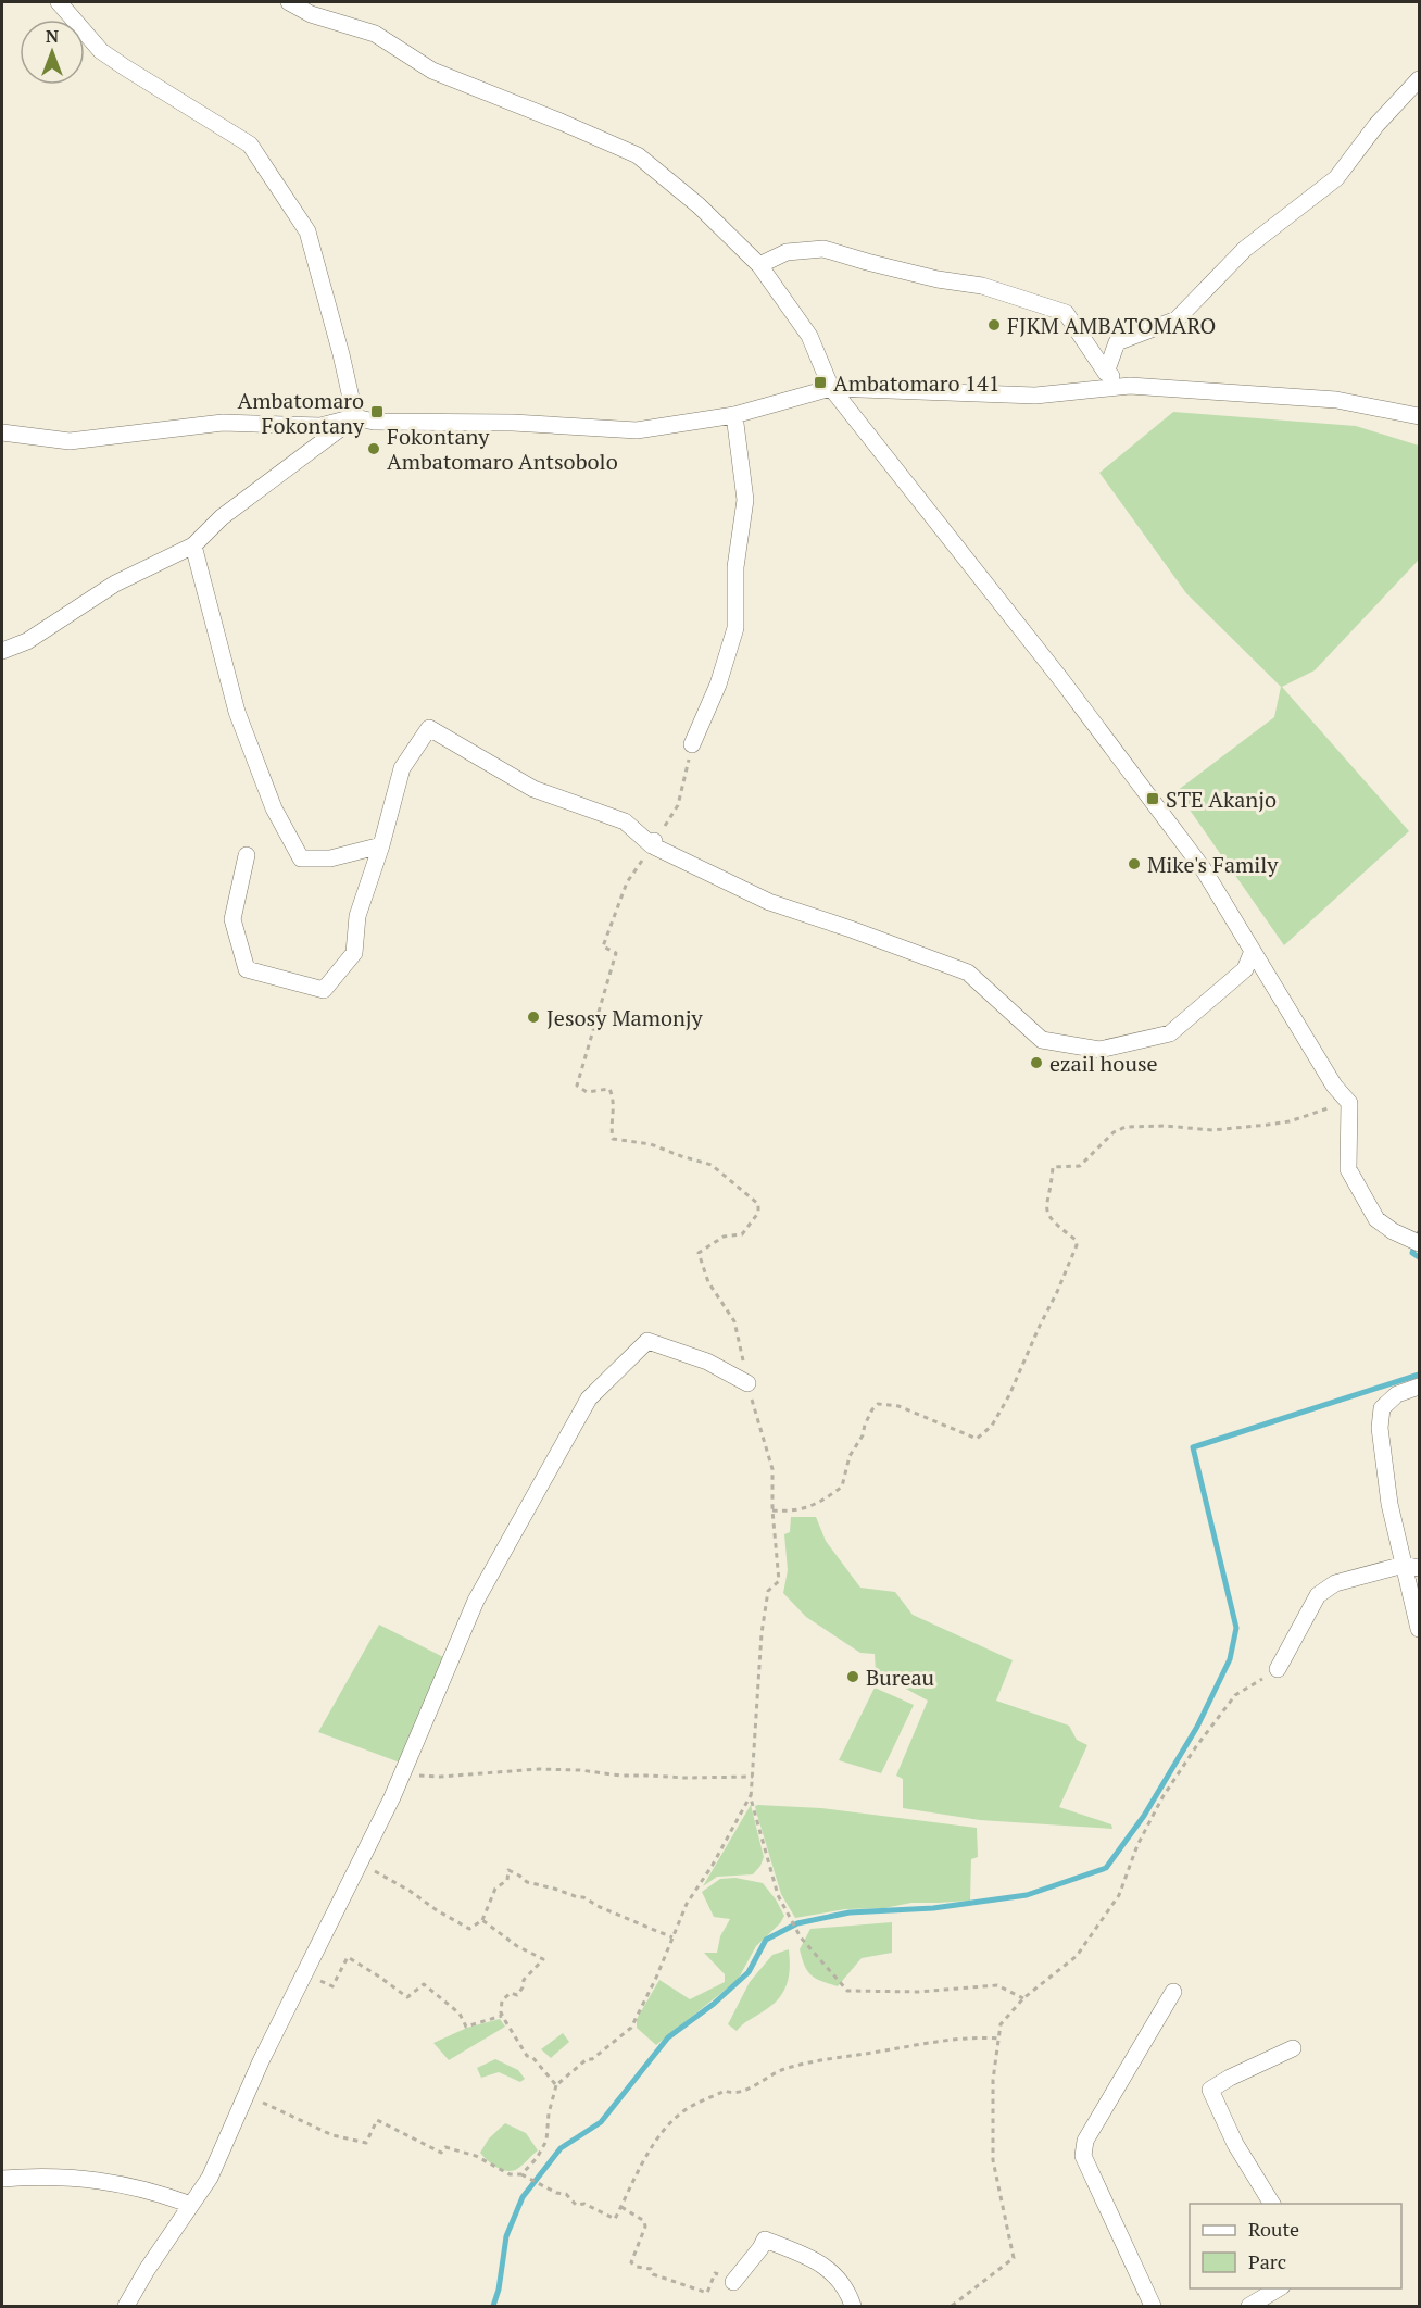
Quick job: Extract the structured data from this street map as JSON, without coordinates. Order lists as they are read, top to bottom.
{
  "places": {
    "other": [
      "FJKM AMBATOMARO",
      "Fokontany Ambatomaro Antsobolo",
      "Mike's Family",
      "Jesosy Mamonjy",
      "ezail house",
      "Bureau"
    ],
    "transit": ["Ambatomaro 141", "Ambatomaro Fokontany", "STE Akanjo"]
  },
  "legend": ["Route", "Parc"],
  "north": "top"
}
